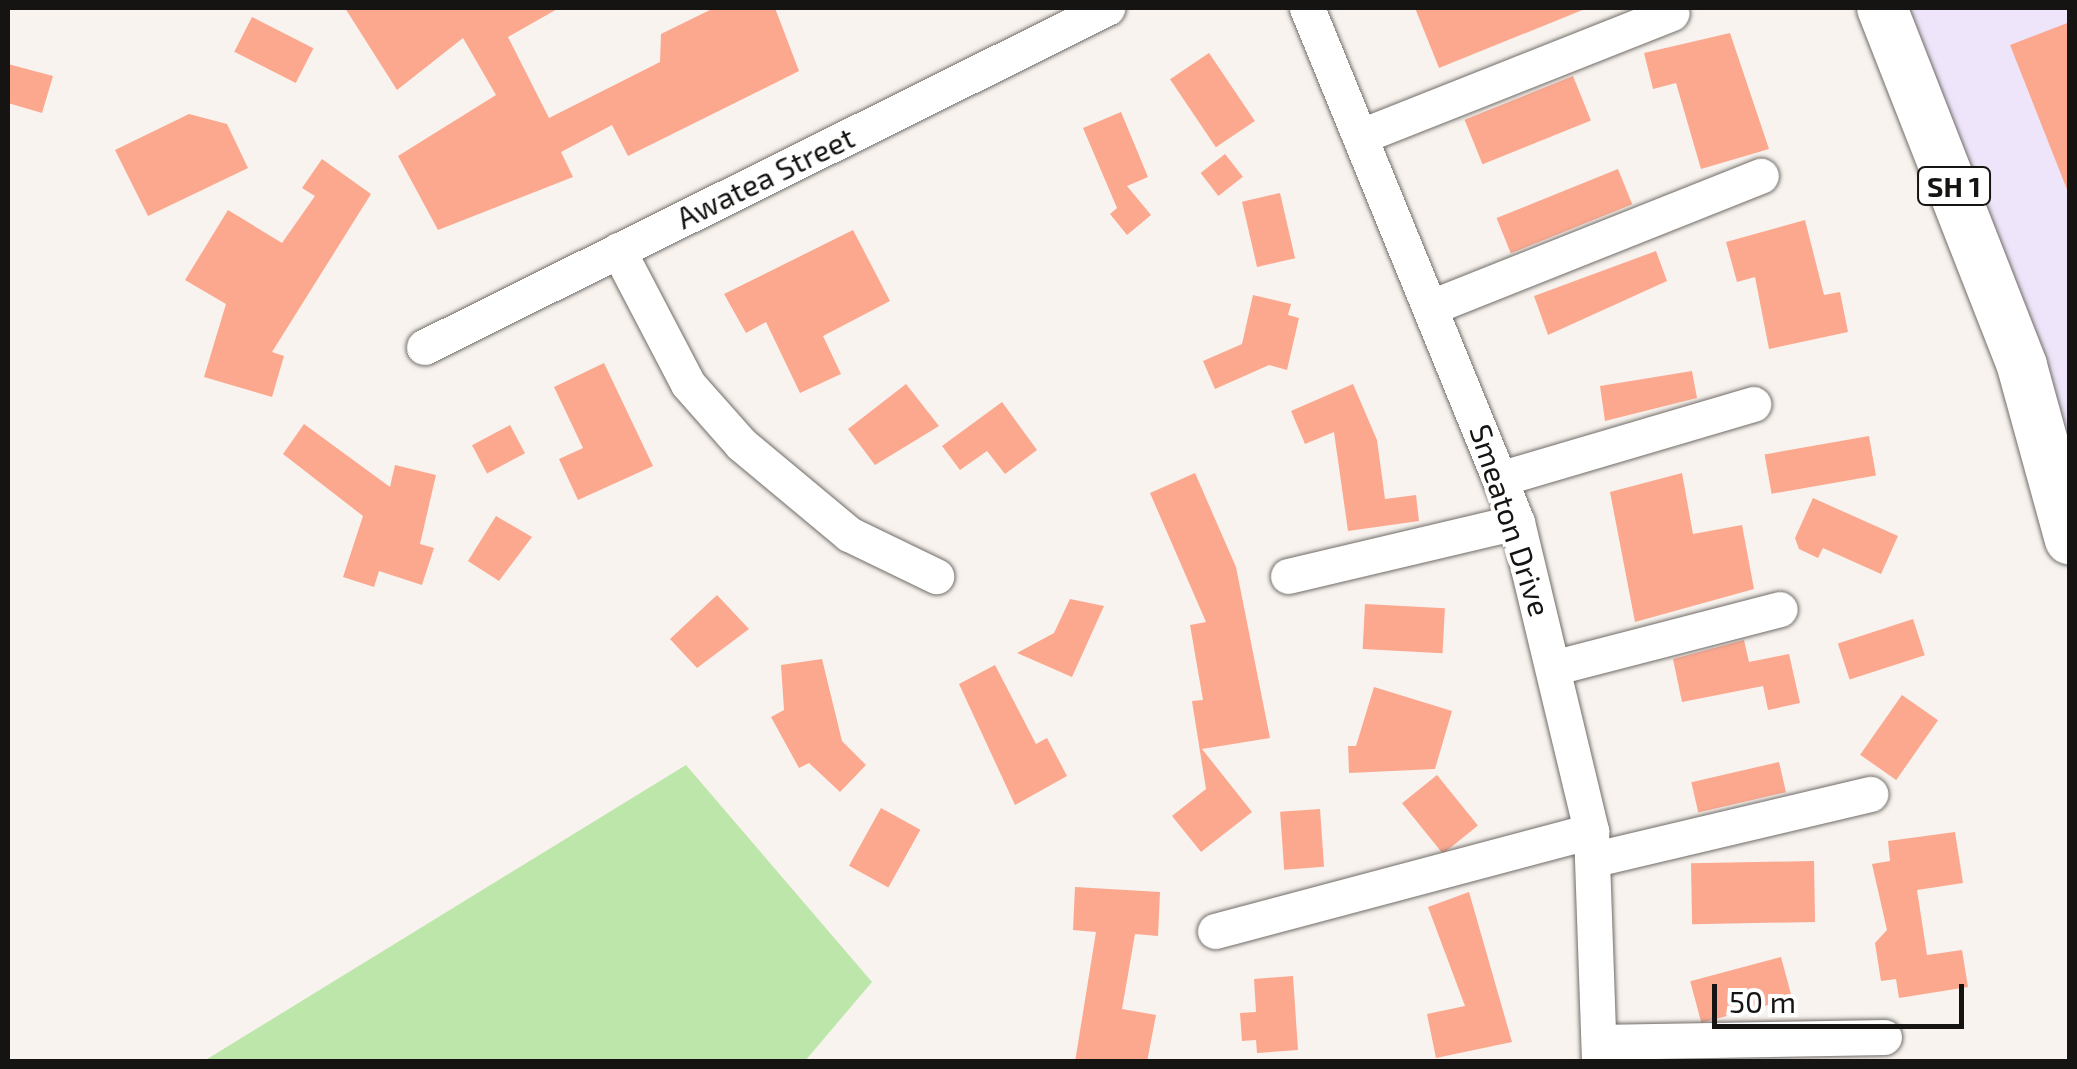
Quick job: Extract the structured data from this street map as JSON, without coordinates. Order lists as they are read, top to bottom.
{
  "streets": {
    "highway": ["SH 1"],
    "street": ["Awatea Street", "Smeaton Drive"]
  },
  "scale_bar": "50 m"
}
